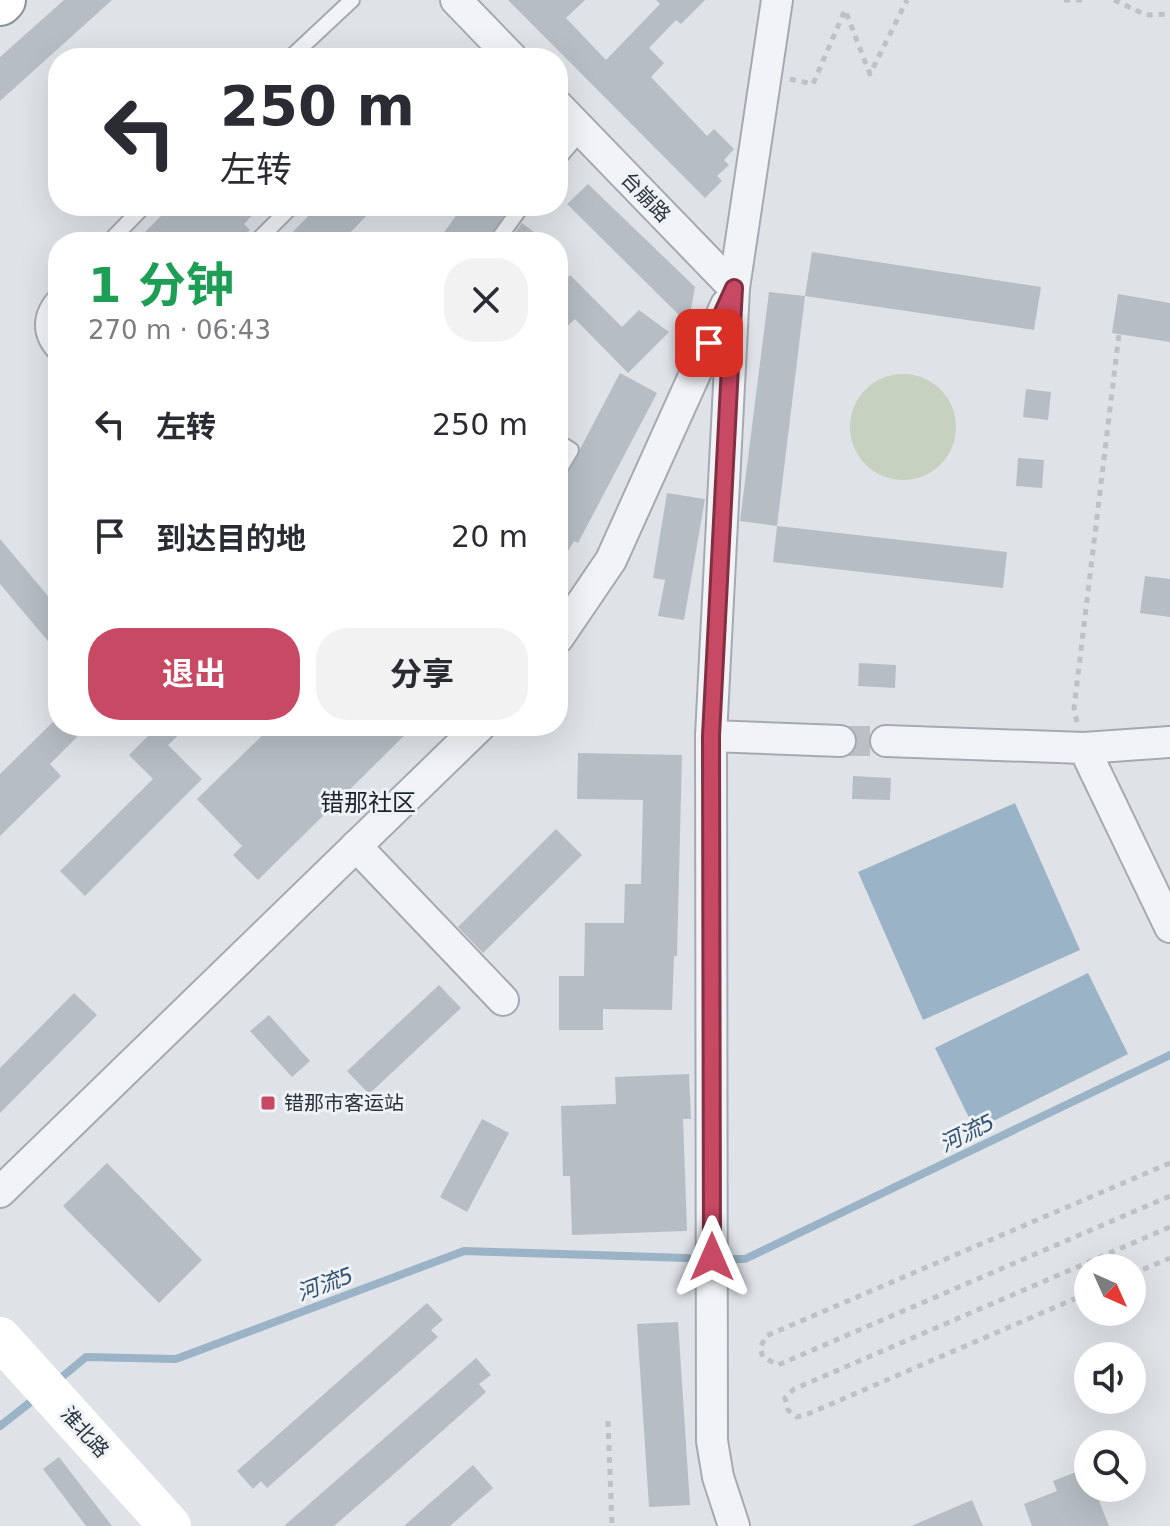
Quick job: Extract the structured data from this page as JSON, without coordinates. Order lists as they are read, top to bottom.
{
  "streets": {
    "street": ["台崩路", "淮北路"]
  },
  "districts": ["错那社区"],
  "water": ["河流5"],
  "places": {
    "transit": ["错那市客运站"]
  },
  "north": "bottom right",
  "page": {
    "turn": ["250 m", "左转"],
    "heading": ["1 分钟", "270 m · 06:43"],
    "list": [
      {
        "name": "左转",
        "value": "250 m"
      },
      {
        "name": "到达目的地",
        "value": "20 m"
      }
    ],
    "buttons": ["退出", "分享"]
  }
}
